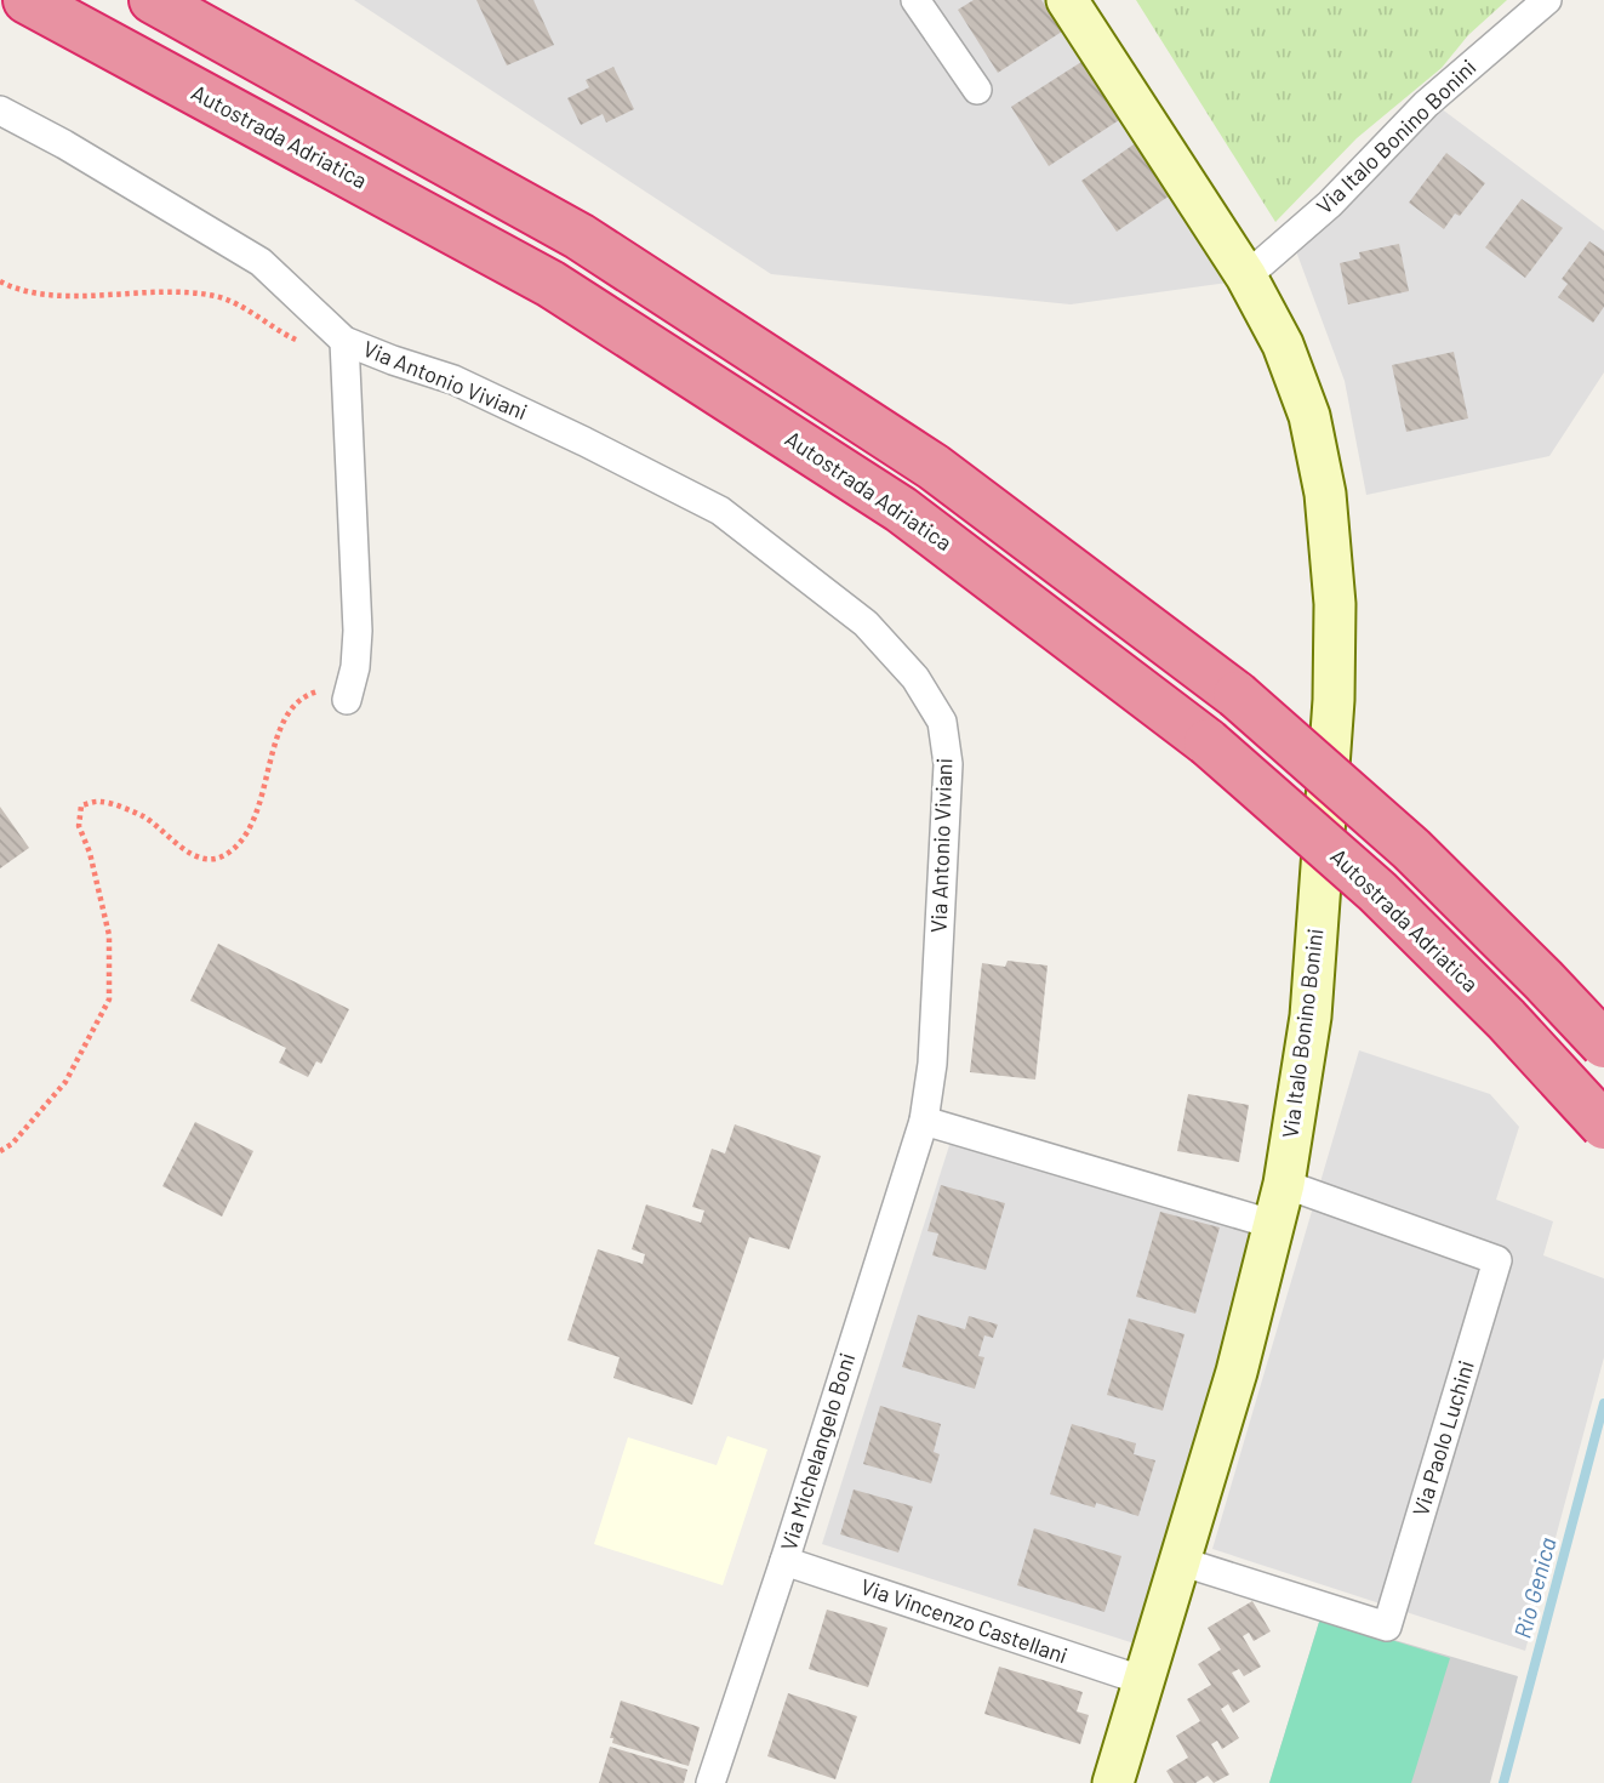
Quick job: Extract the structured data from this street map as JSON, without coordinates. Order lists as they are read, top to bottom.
{
  "streets": {
    "highway": ["Autostrada Adriatica"],
    "main road": ["Via Italo Bonino Bonini"],
    "street": [
      "Via Antonio Viviani",
      "Via Paolo Luchini",
      "Via Michelangelo Boni",
      "Via Vincenzo Castellani"
    ]
  },
  "crossings": [
    ["Via Italo Bonino Bonini", "Via Paolo Luchini"],
    ["Via Italo Bonino Bonini", "Via Vincenzo Castellani"],
    ["Via Antonio Viviani", "Via Michelangelo Boni"],
    ["Via Michelangelo Boni", "Via Vincenzo Castellani"]
  ],
  "water": ["Rio Genica"]
}
